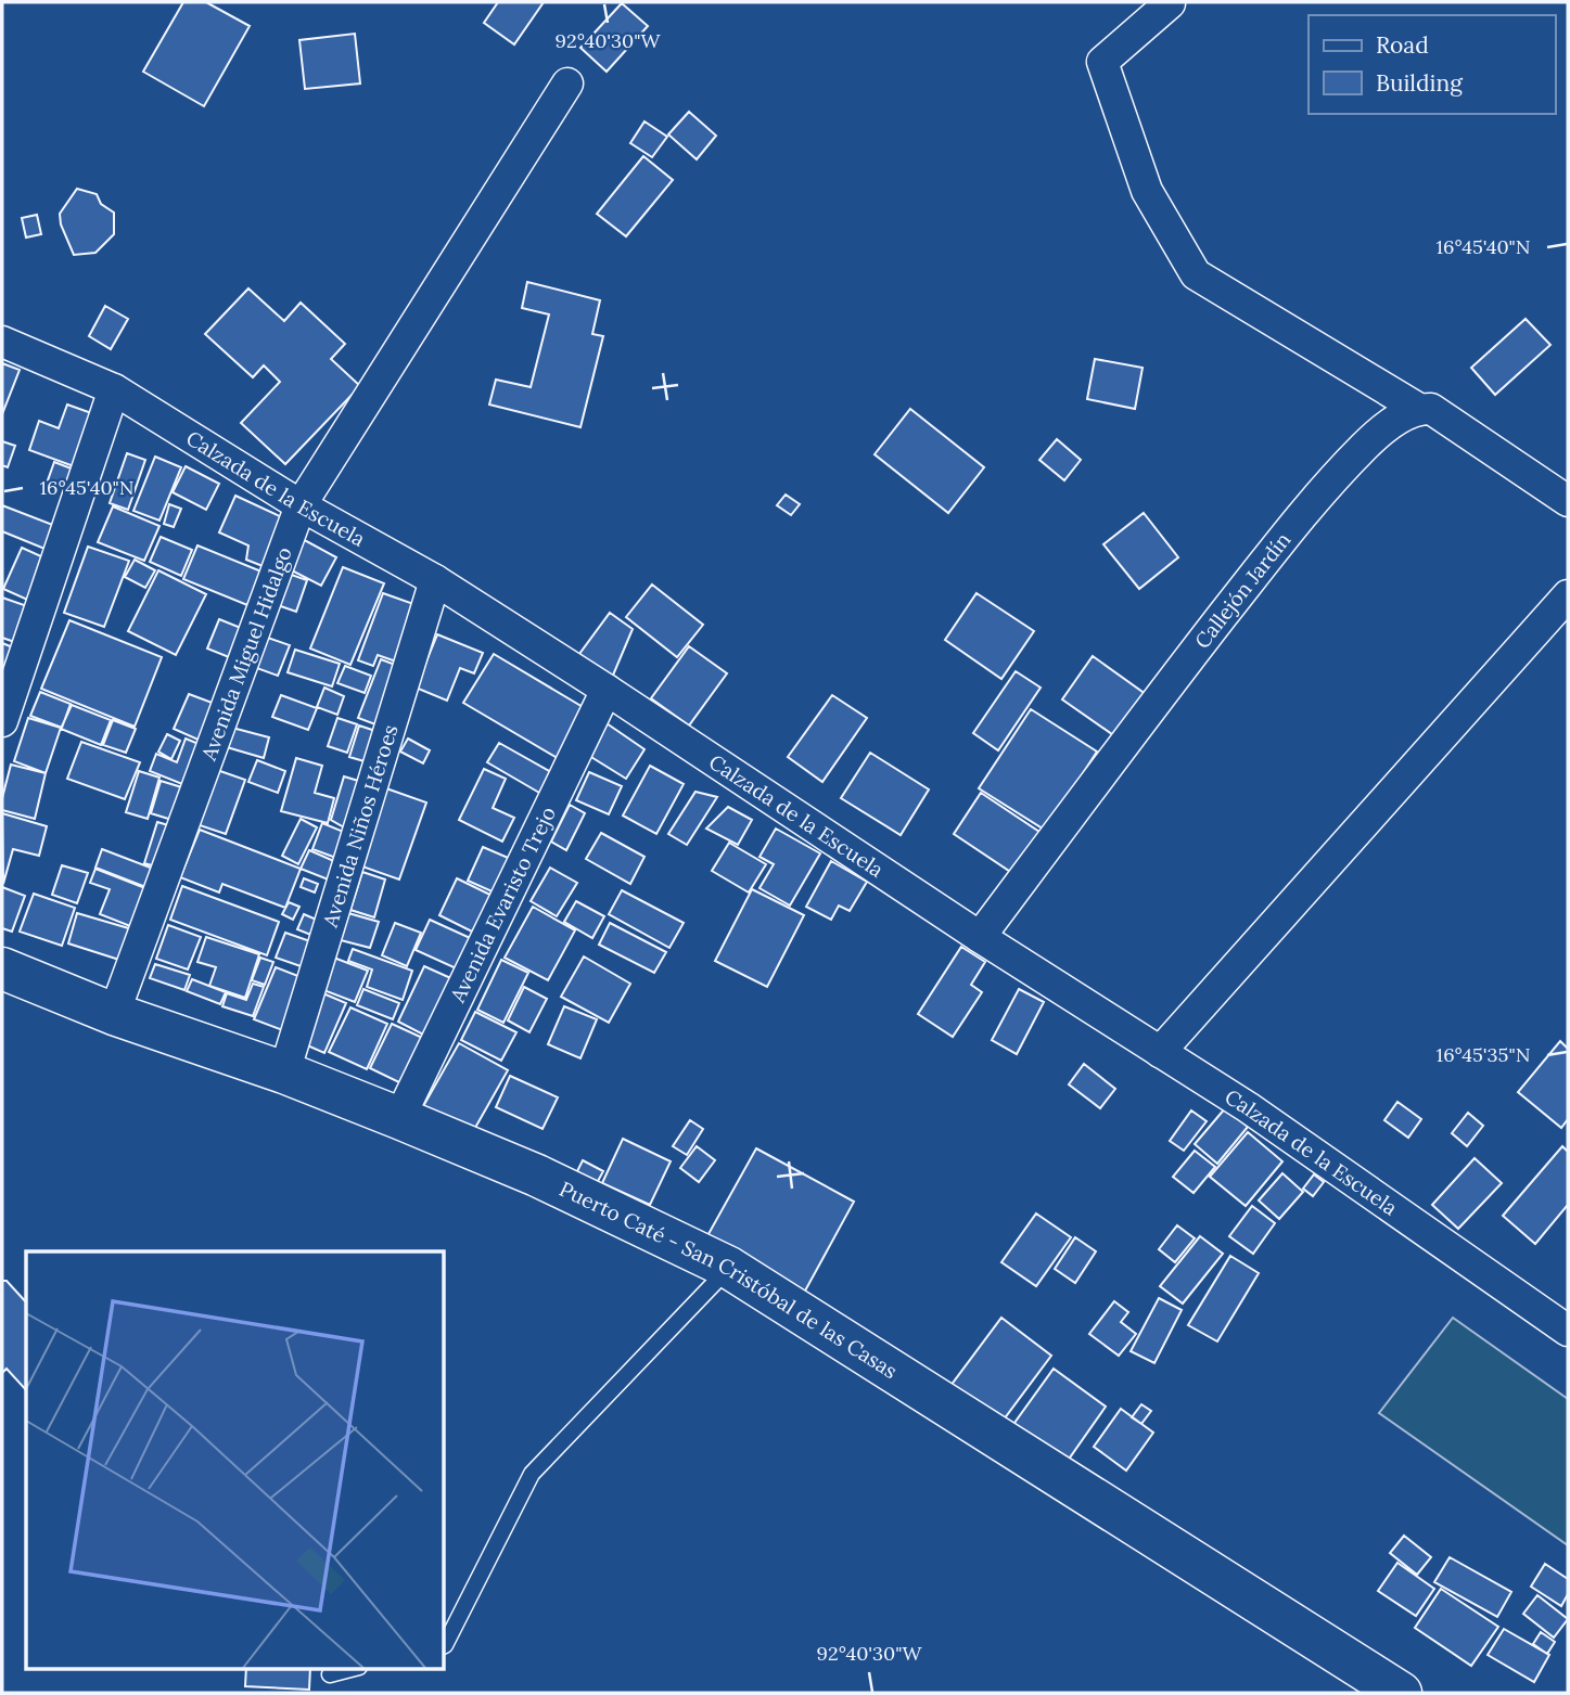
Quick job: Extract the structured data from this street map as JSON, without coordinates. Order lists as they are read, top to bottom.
{
  "streets": {
    "main road": ["Puerto Caté - San Cristóbal de las Casas"],
    "street": [
      "Calzada de la Escuela",
      "Callejón Jardín",
      "Avenida Miguel Hidalgo",
      "Avenida Niños Héroes",
      "Avenida Evaristo Trejo"
    ]
  },
  "crossings": [
    ["Calzada de la Escuela", "Callejón Jardín"],
    ["Calzada de la Escuela", "Avenida Miguel Hidalgo"],
    ["Calzada de la Escuela", "Avenida Niños Héroes"],
    ["Calzada de la Escuela", "Avenida Evaristo Trejo"],
    ["Avenida Miguel Hidalgo", "Puerto Caté - San Cristóbal de las Casas"],
    ["Avenida Niños Héroes", "Puerto Caté - San Cristóbal de las Casas"],
    ["Avenida Evaristo Trejo", "Puerto Caté - San Cristóbal de las Casas"]
  ],
  "legend": ["Road", "Building"],
  "coordinates": ["92°40'30\"W", "16°45'40\"N", "16°45'35\"N"]
}
